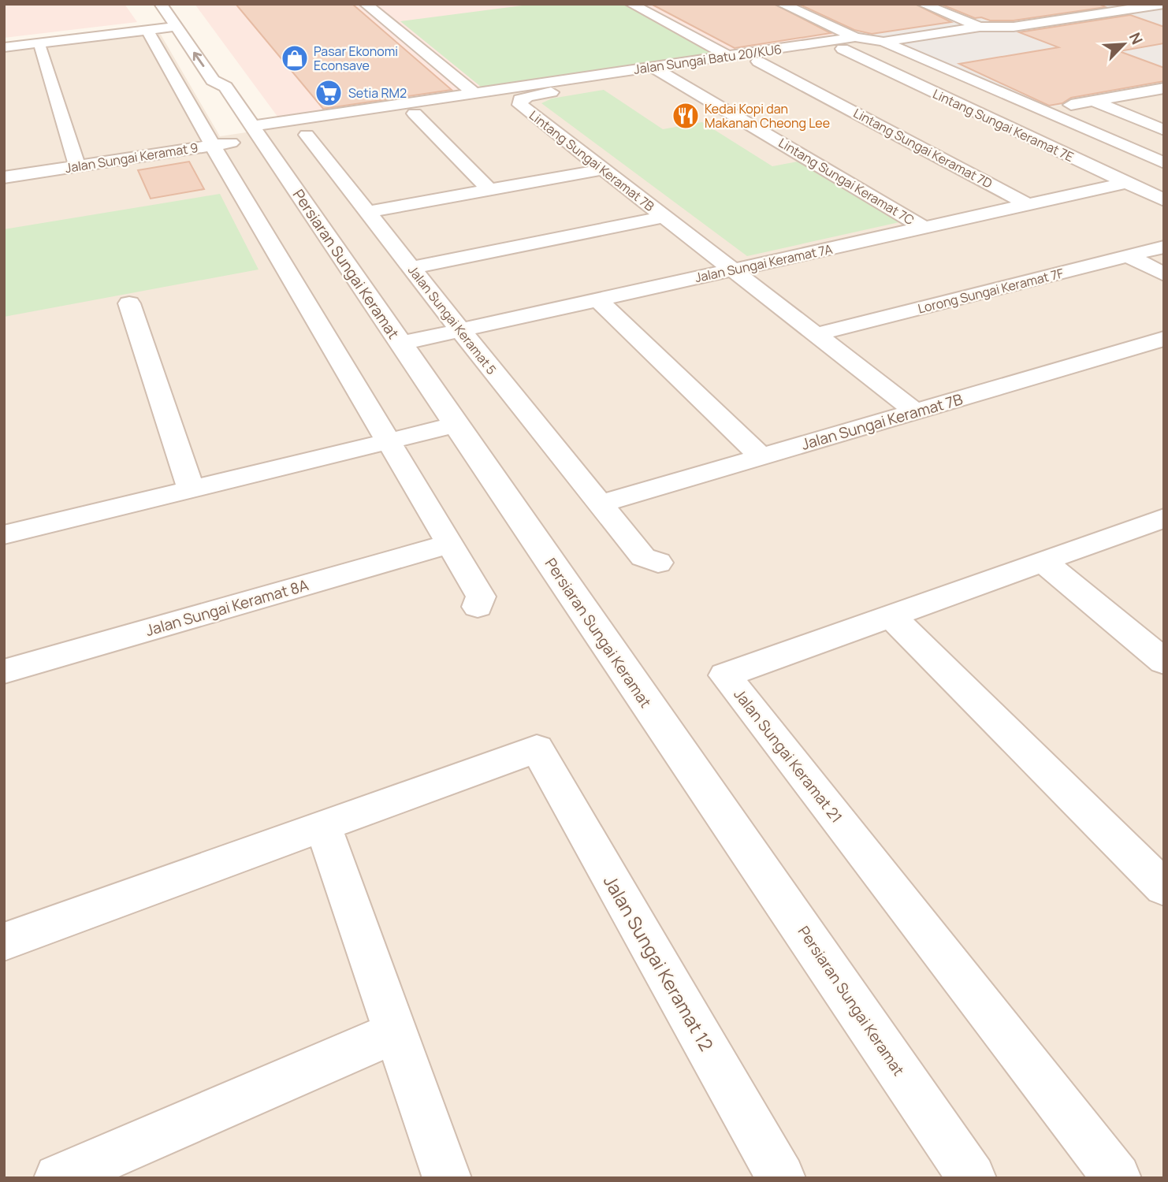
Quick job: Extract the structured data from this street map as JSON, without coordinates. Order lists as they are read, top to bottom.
{
  "streets": {
    "street": [
      "Jalan Sungai Batu 20/KU6",
      "Lintang Sungai Keramat 7E",
      "Lintang Sungai Keramat 7D",
      "Jalan Sungai Keramat 9",
      "Lintang Sungai Keramat 7B",
      "Lintang Sungai Keramat 7C",
      "Jalan Sungai Keramat 7A",
      "Persiaran Sungai Keramat",
      "Lorong Sungai Keramat 7F",
      "Jalan Sungai Keramat 5",
      "Jalan Sungai Keramat 7B",
      "Jalan Sungai Keramat 8A",
      "Jalan Sungai Keramat 21",
      "Jalan Sungai Keramat 12"
    ]
  },
  "crossings": [
    ["Jalan Sungai Batu 20/KU6", "Jalan Sungai Keramat 9"],
    ["Jalan Sungai Batu 20/KU6", "Lintang Sungai Keramat 7B"],
    ["Jalan Sungai Batu 20/KU6", "Lintang Sungai Keramat 7C"],
    ["Jalan Sungai Batu 20/KU6", "Persiaran Sungai Keramat"],
    ["Lintang Sungai Keramat 7E", "Jalan Sungai Keramat 7A"],
    ["Lintang Sungai Keramat 7D", "Jalan Sungai Keramat 7A"],
    ["Jalan Sungai Keramat 9", "Persiaran Sungai Keramat"],
    ["Lintang Sungai Keramat 7B", "Lintang Sungai Keramat 7C"],
    ["Lintang Sungai Keramat 7B", "Jalan Sungai Keramat 7A"],
    ["Lintang Sungai Keramat 7B", "Lorong Sungai Keramat 7F"],
    ["Lintang Sungai Keramat 7B", "Jalan Sungai Keramat 7B"],
    ["Lintang Sungai Keramat 7C", "Jalan Sungai Keramat 7A"],
    ["Jalan Sungai Keramat 7A", "Persiaran Sungai Keramat"],
    ["Jalan Sungai Keramat 7A", "Jalan Sungai Keramat 5"],
    ["Jalan Sungai Keramat 5", "Jalan Sungai Keramat 7B"]
  ],
  "places": {
    "shop": ["Pasar Ekonomi Econsave"],
    "supermarket": ["Setia RM2"],
    "restaurant": ["Kedai Kopi dan Makanan Cheong Lee"]
  },
  "north": "top right"
}
